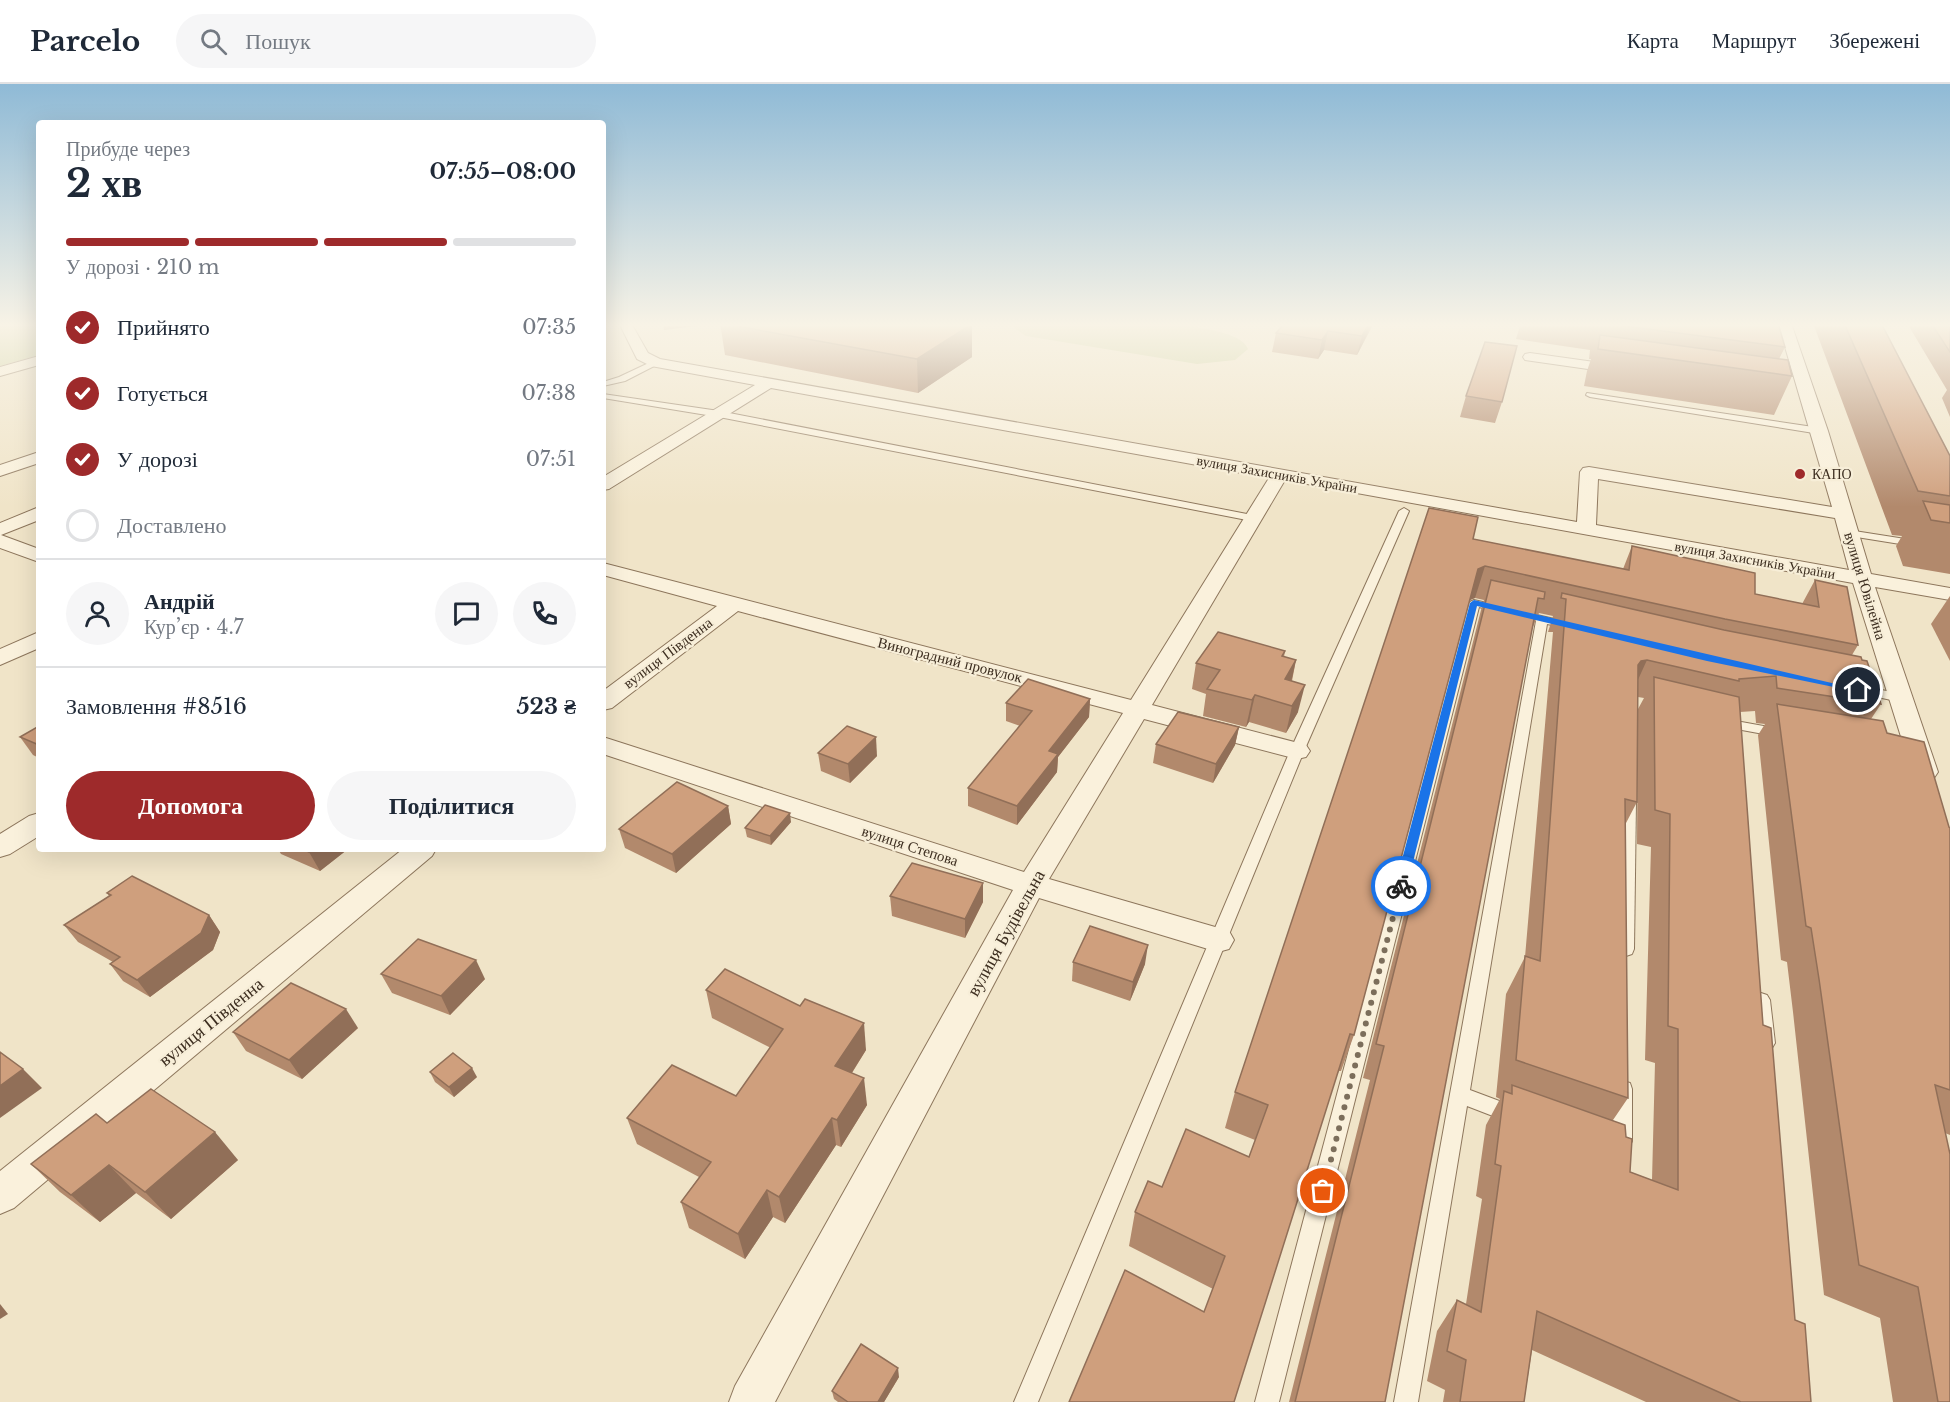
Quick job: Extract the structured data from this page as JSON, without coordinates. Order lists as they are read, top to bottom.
{
  "streets": {
    "street": [
      "вулиця Захисників України",
      "вулиця Ювілейна",
      "вулиця Південна",
      "Виноградний провулок",
      "вулиця Степова",
      "вулиця Будівельна"
    ]
  },
  "crossings": [
    ["вулиця Захисників України", "вулиця Ювілейна"],
    ["вулиця Захисників України", "вулиця Будівельна"],
    ["вулиця Південна", "Виноградний провулок"],
    ["Виноградний провулок", "вулиця Будівельна"],
    ["вулиця Степова", "вулиця Будівельна"]
  ],
  "places": ["КАПО"],
  "page": {
    "header": "Parcelo",
    "search": "Пошук",
    "nav": ["Карта", "Маршрут", "Збережені"],
    "heading": ["2 хв", "Прибуде через", "07:55–08:00"],
    "panel": [
      "Андрій",
      "Кур’єр · 4.7",
      "Замовлення #8516",
      "523 ₴"
    ],
    "bar": "У дорозі · 210 m",
    "list": [
      ["Прийнято", "07:35"],
      ["Готується", "07:38"],
      ["У дорозі", "07:51"],
      "Доставлено"
    ],
    "buttons": ["Допомога", "Поділитися"]
  }
}
